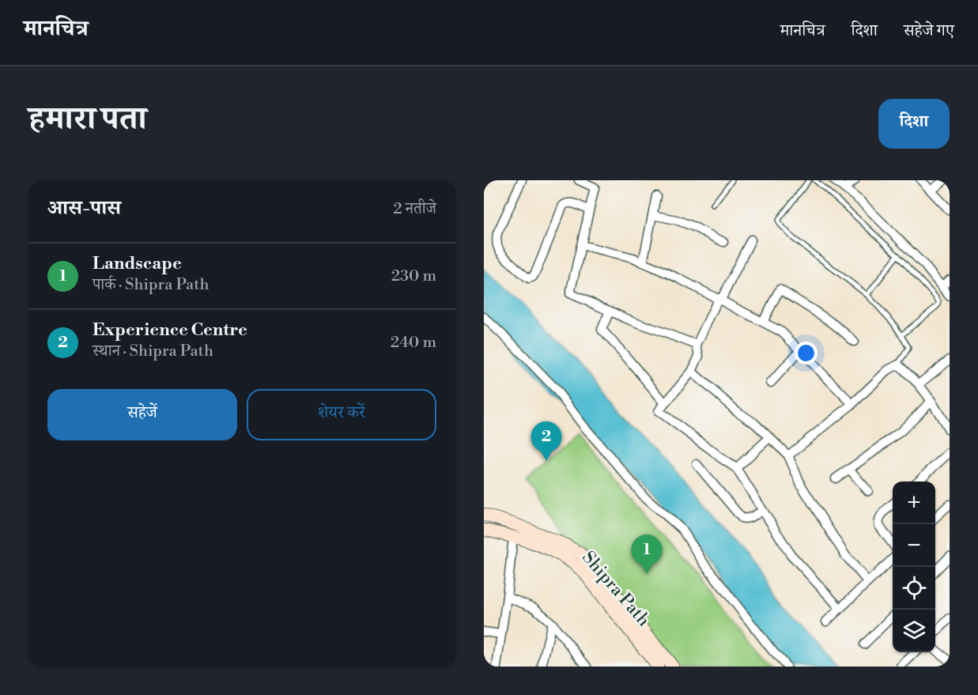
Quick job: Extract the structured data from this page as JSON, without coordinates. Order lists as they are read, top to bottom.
{
  "streets": {
    "street": ["Shipra Path"]
  },
  "page": {
    "header": "मानचित्र",
    "nav": ["मानचित्र", "दिशा", "सहेजे गए"],
    "title": "हमारा पता",
    "buttons": [
      "दिशा",
      ["सहेजें", "शेयर करें"]
    ],
    "heading": ["आस-पास", "2 नतीजे"],
    "list": [
      {
        "mark": "1",
        "name": "Landscape",
        "note": "पार्क · Shipra Path",
        "value": "230 m"
      },
      {
        "mark": "2",
        "name": "Experience Centre",
        "note": "स्थान · Shipra Path",
        "value": "240 m"
      }
    ],
    "pins": ["2", "1"],
    "map_buttons": ["+", "−"]
  }
}
